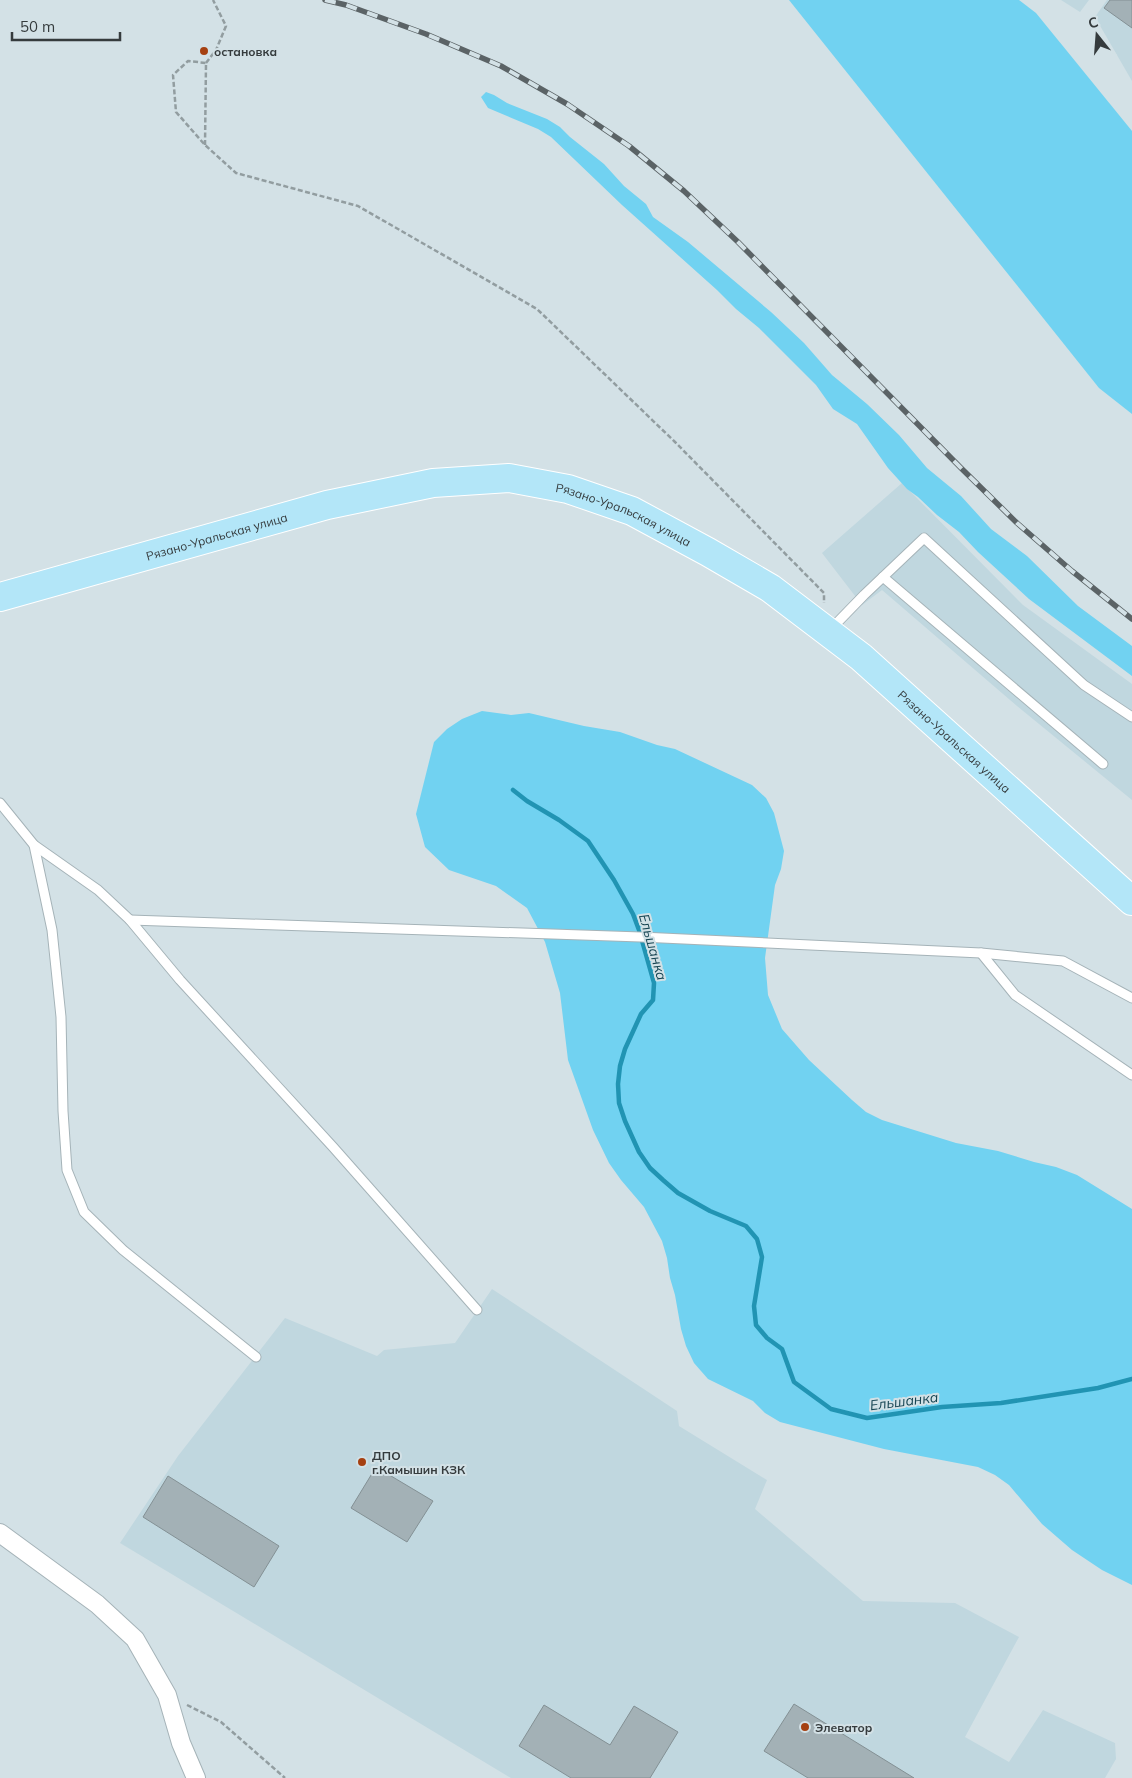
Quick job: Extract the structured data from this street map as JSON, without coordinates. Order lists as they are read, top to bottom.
{
  "streets": {
    "main road": ["Рязано-Уральская улица"]
  },
  "water": ["Ельшанка"],
  "places": ["остановка", "ДПО г.Камышин КЗК", "Элеватор"],
  "scale_bar": "50 m",
  "north": "top"
}
